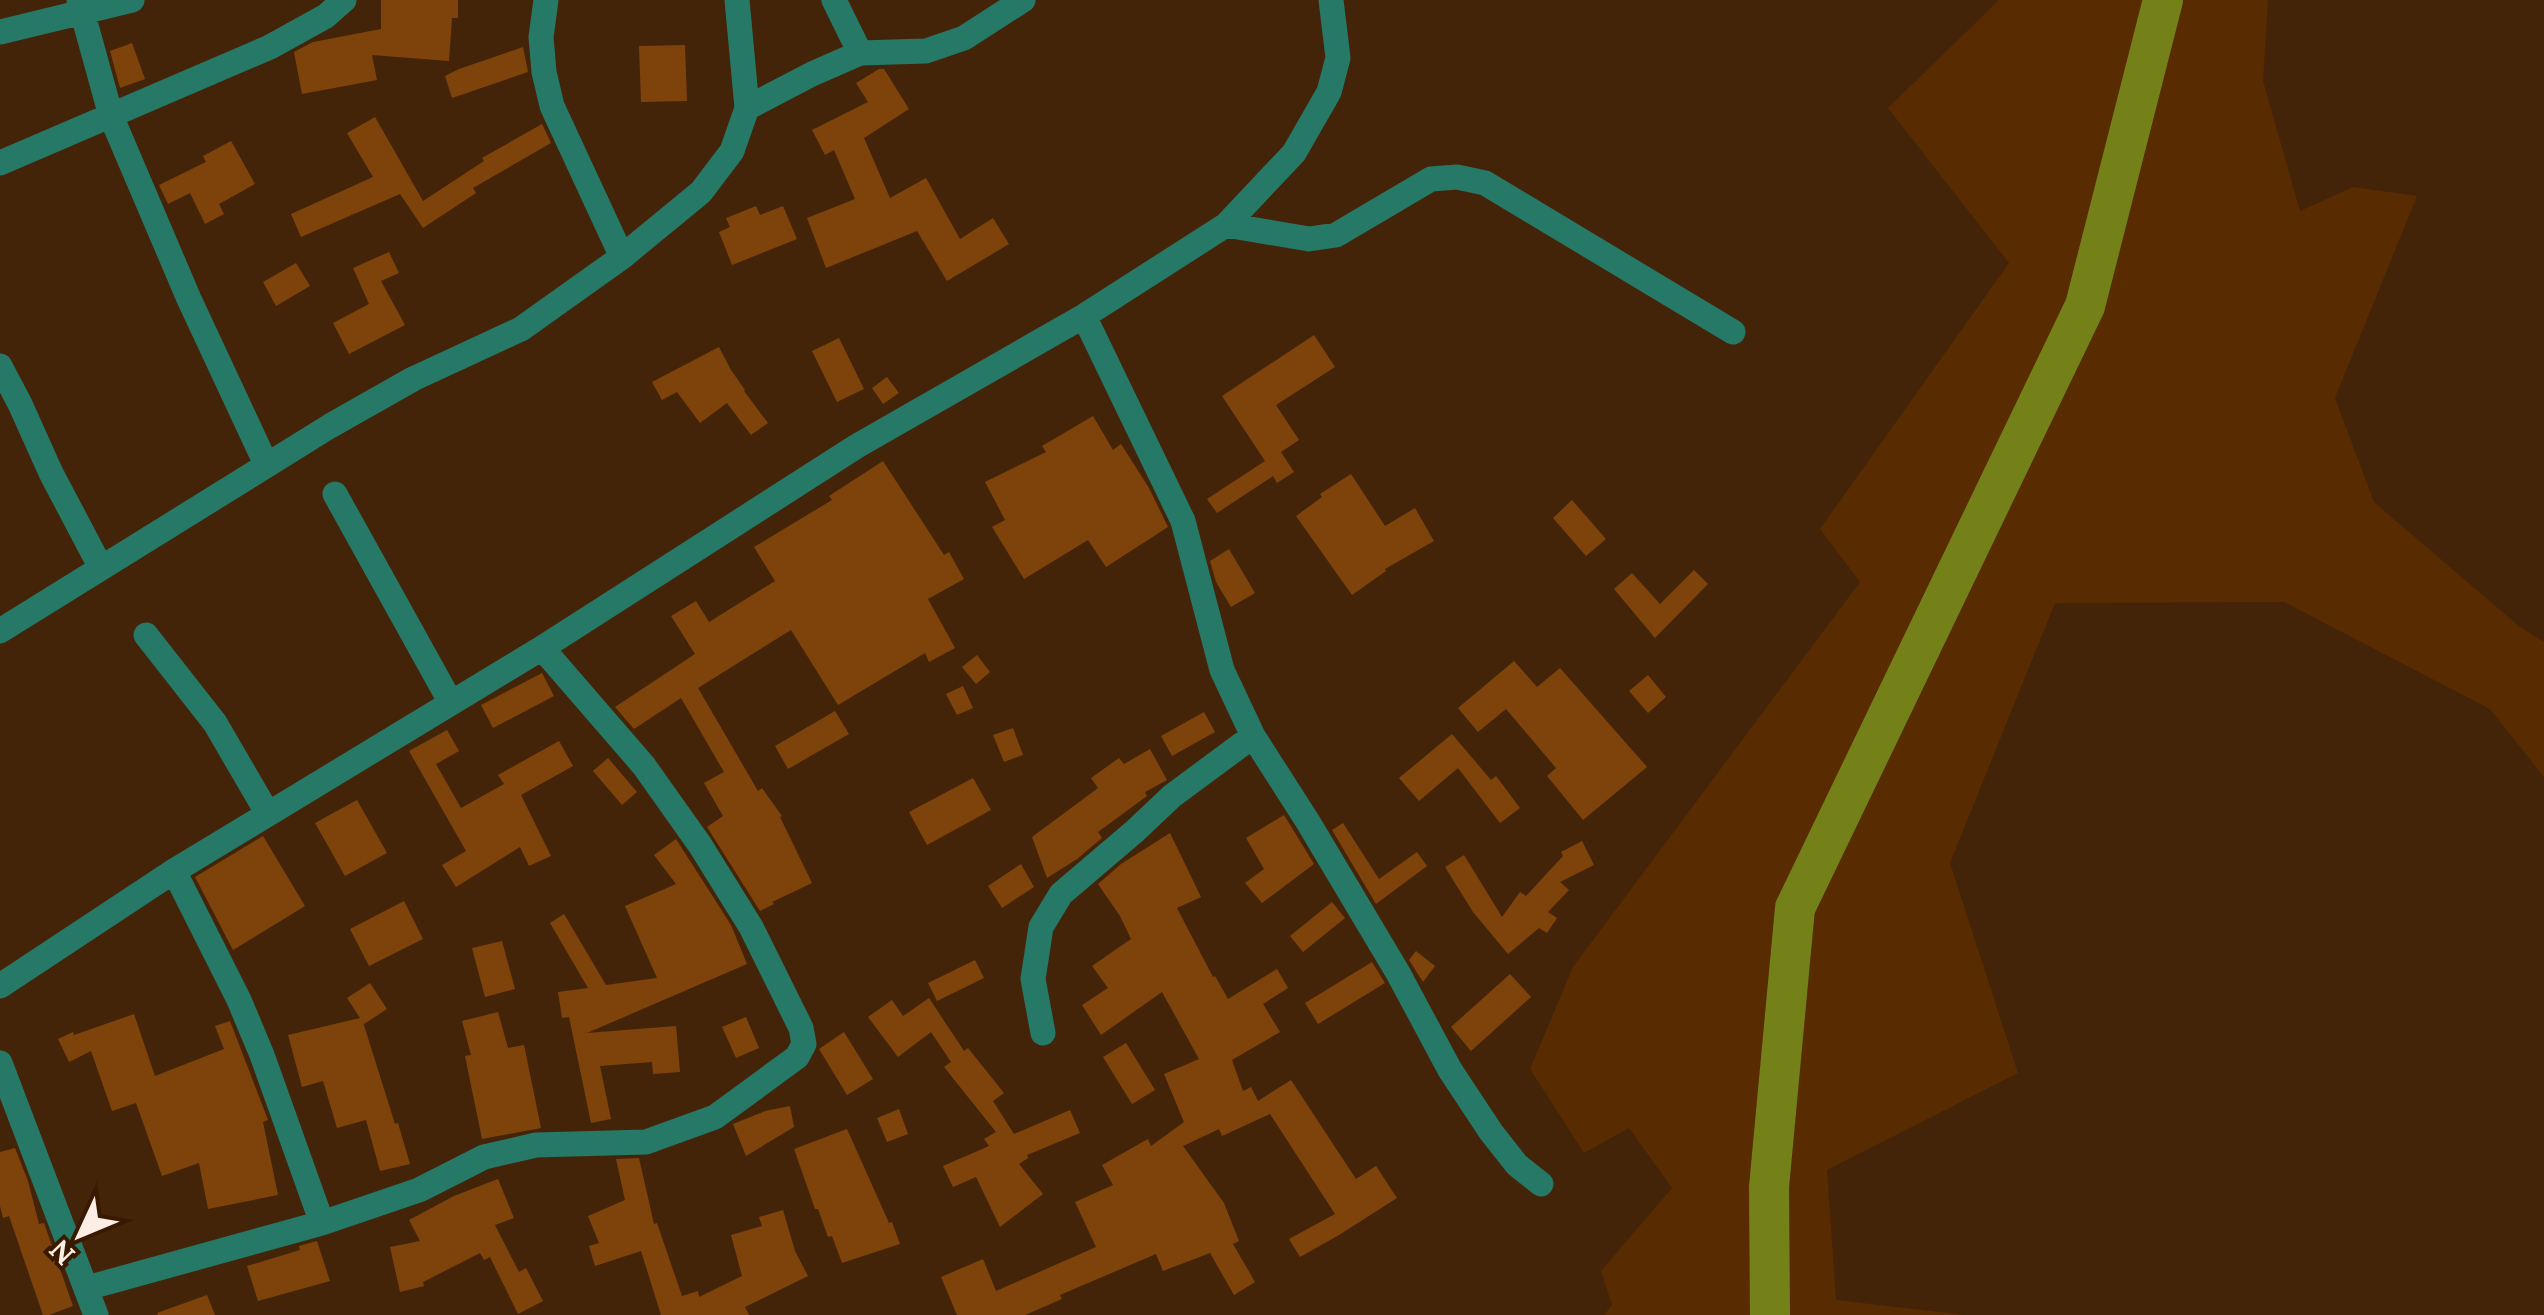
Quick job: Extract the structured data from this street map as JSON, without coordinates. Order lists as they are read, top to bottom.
{
  "north": "bottom left"
}
